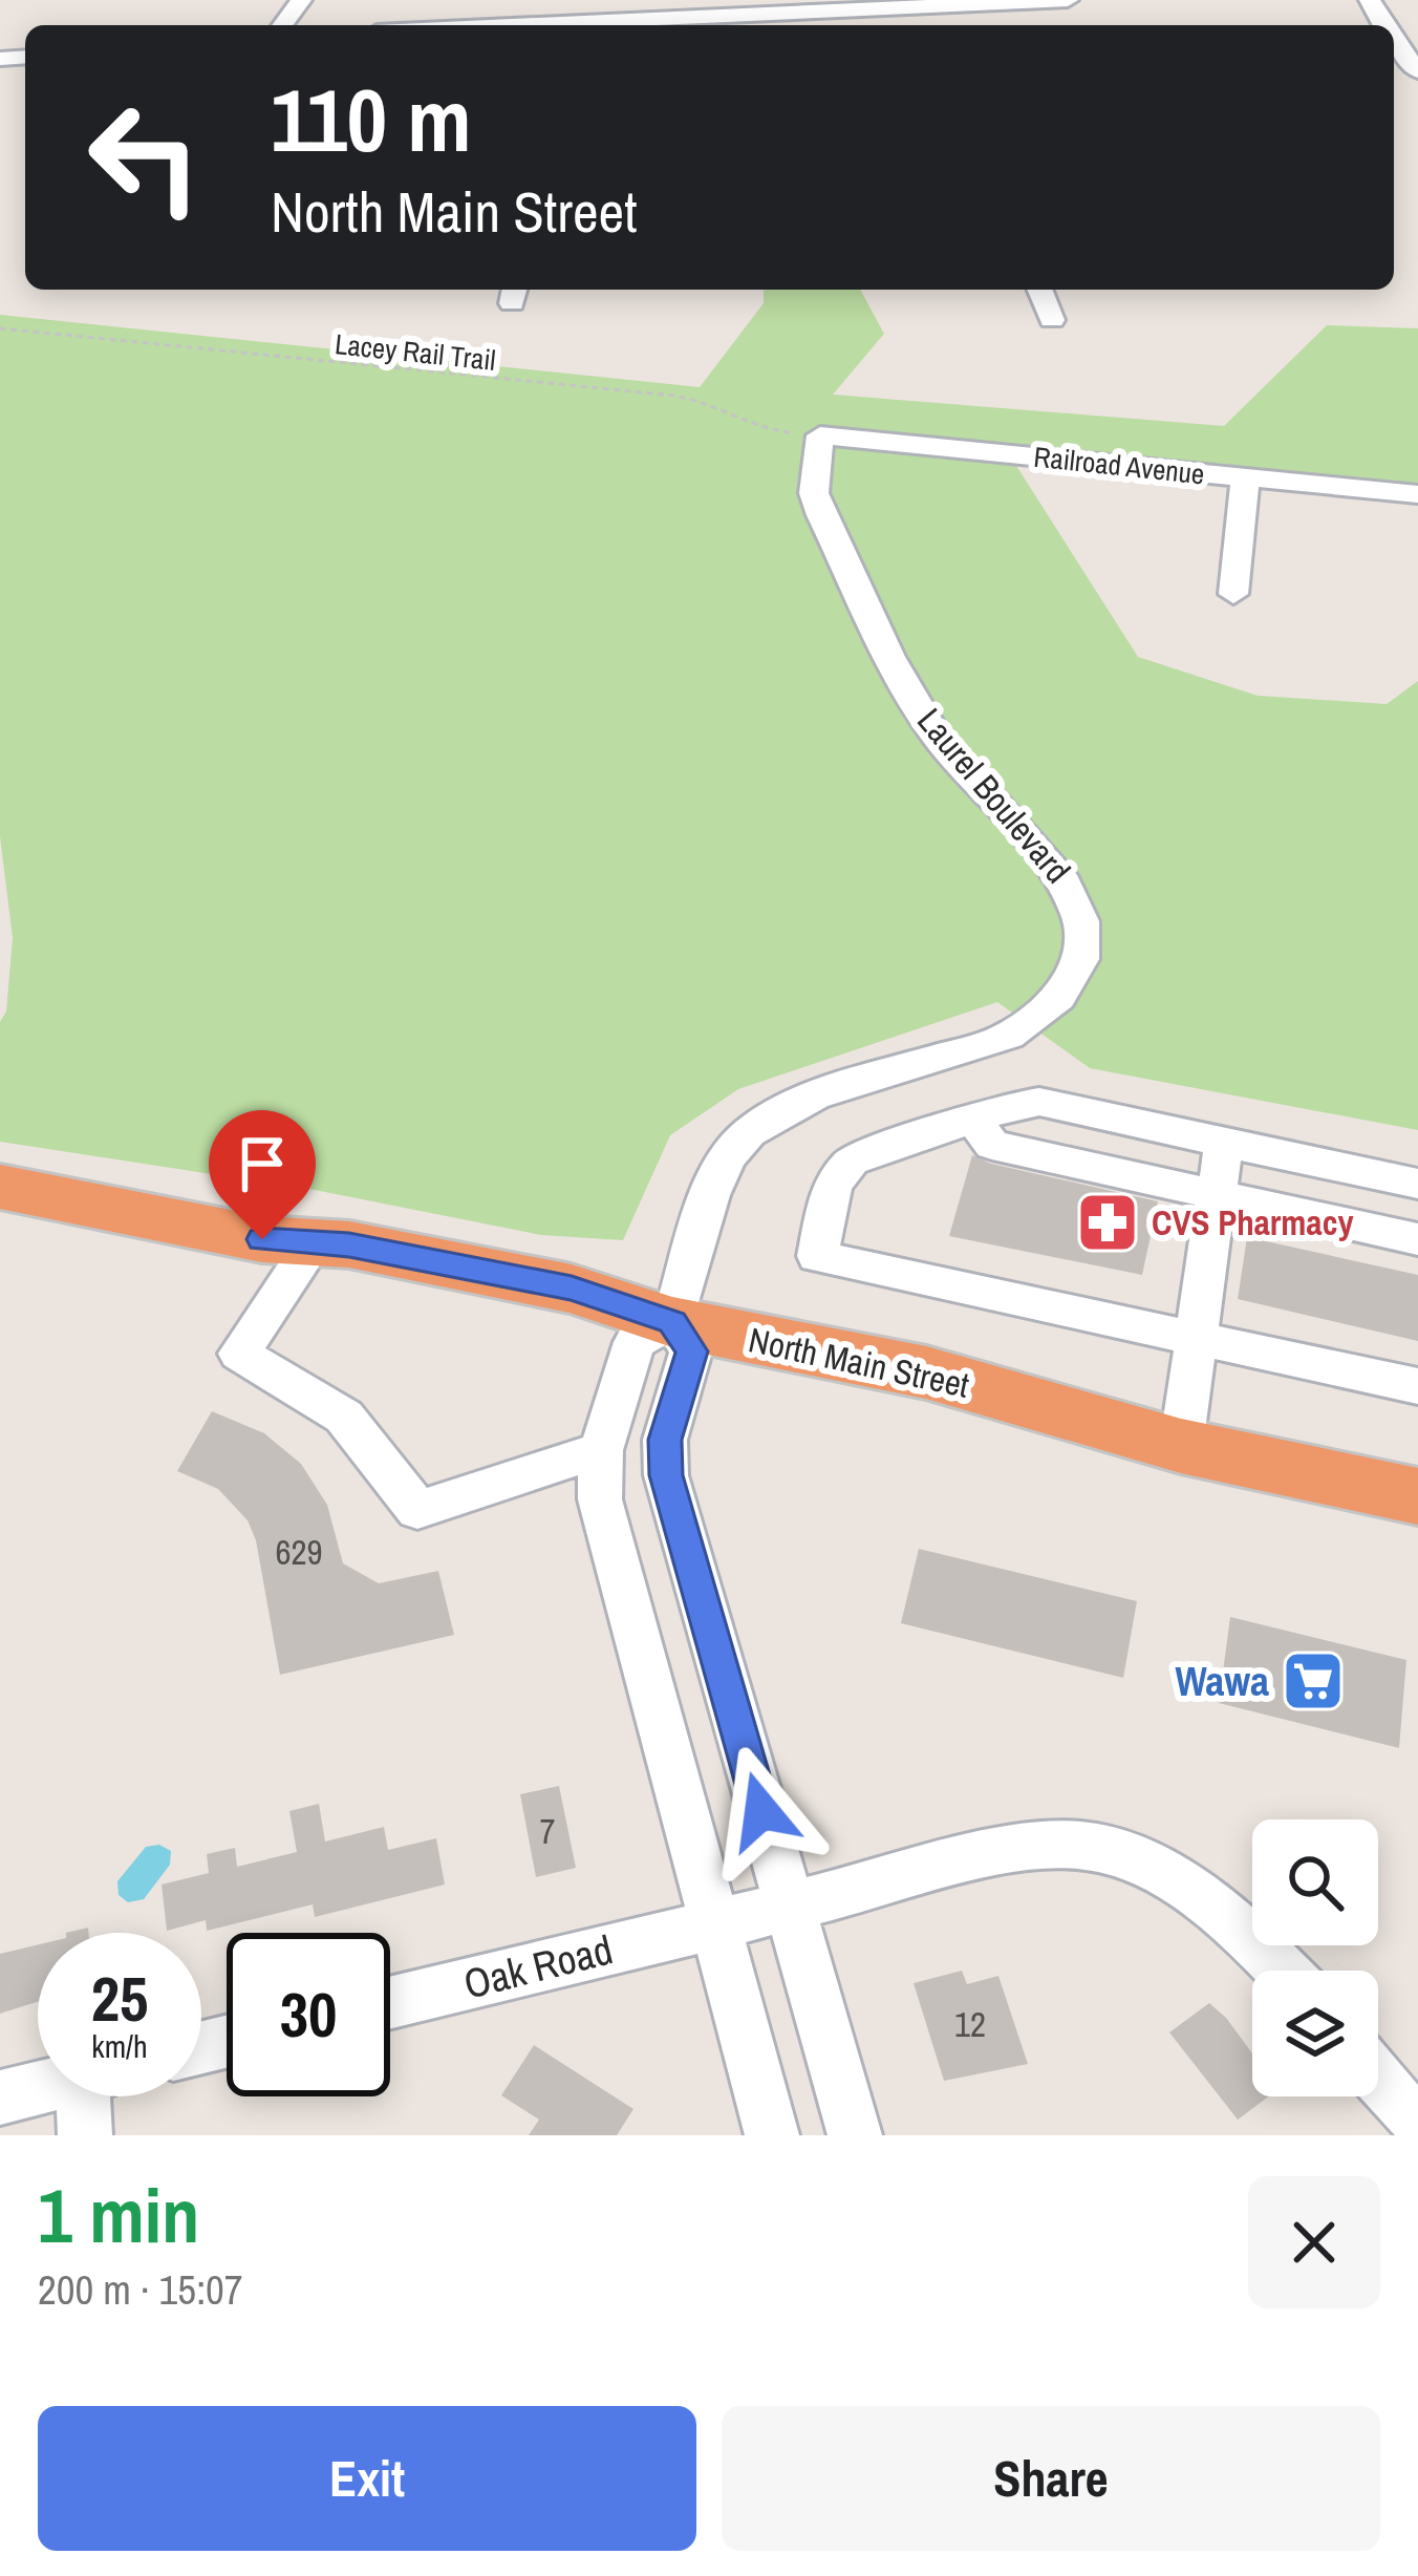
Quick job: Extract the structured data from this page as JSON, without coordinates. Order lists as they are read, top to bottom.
{
  "streets": {
    "highway": ["North Main Street"],
    "street": ["Railroad Avenue", "Laurel Boulevard", "Oak Road"],
    "path": ["Lacey Rail Trail"]
  },
  "crossings": [
    ["Lacey Rail Trail", "Railroad Avenue"],
    ["Lacey Rail Trail", "Laurel Boulevard"],
    ["Railroad Avenue", "Laurel Boulevard"],
    ["Laurel Boulevard", "North Main Street"],
    ["Laurel Boulevard", "Oak Road"]
  ],
  "places": {
    "pharmacy": ["CVS Pharmacy"],
    "supermarket": ["Wawa"]
  },
  "house_numbers": ["629", "7", "12"],
  "page": {
    "turn": ["110 m", "North Main Street"],
    "speed": "25 km/h",
    "limit": "30",
    "heading": ["1 min", "200 m · 15:07"],
    "buttons": ["Exit", "Share"]
  }
}
